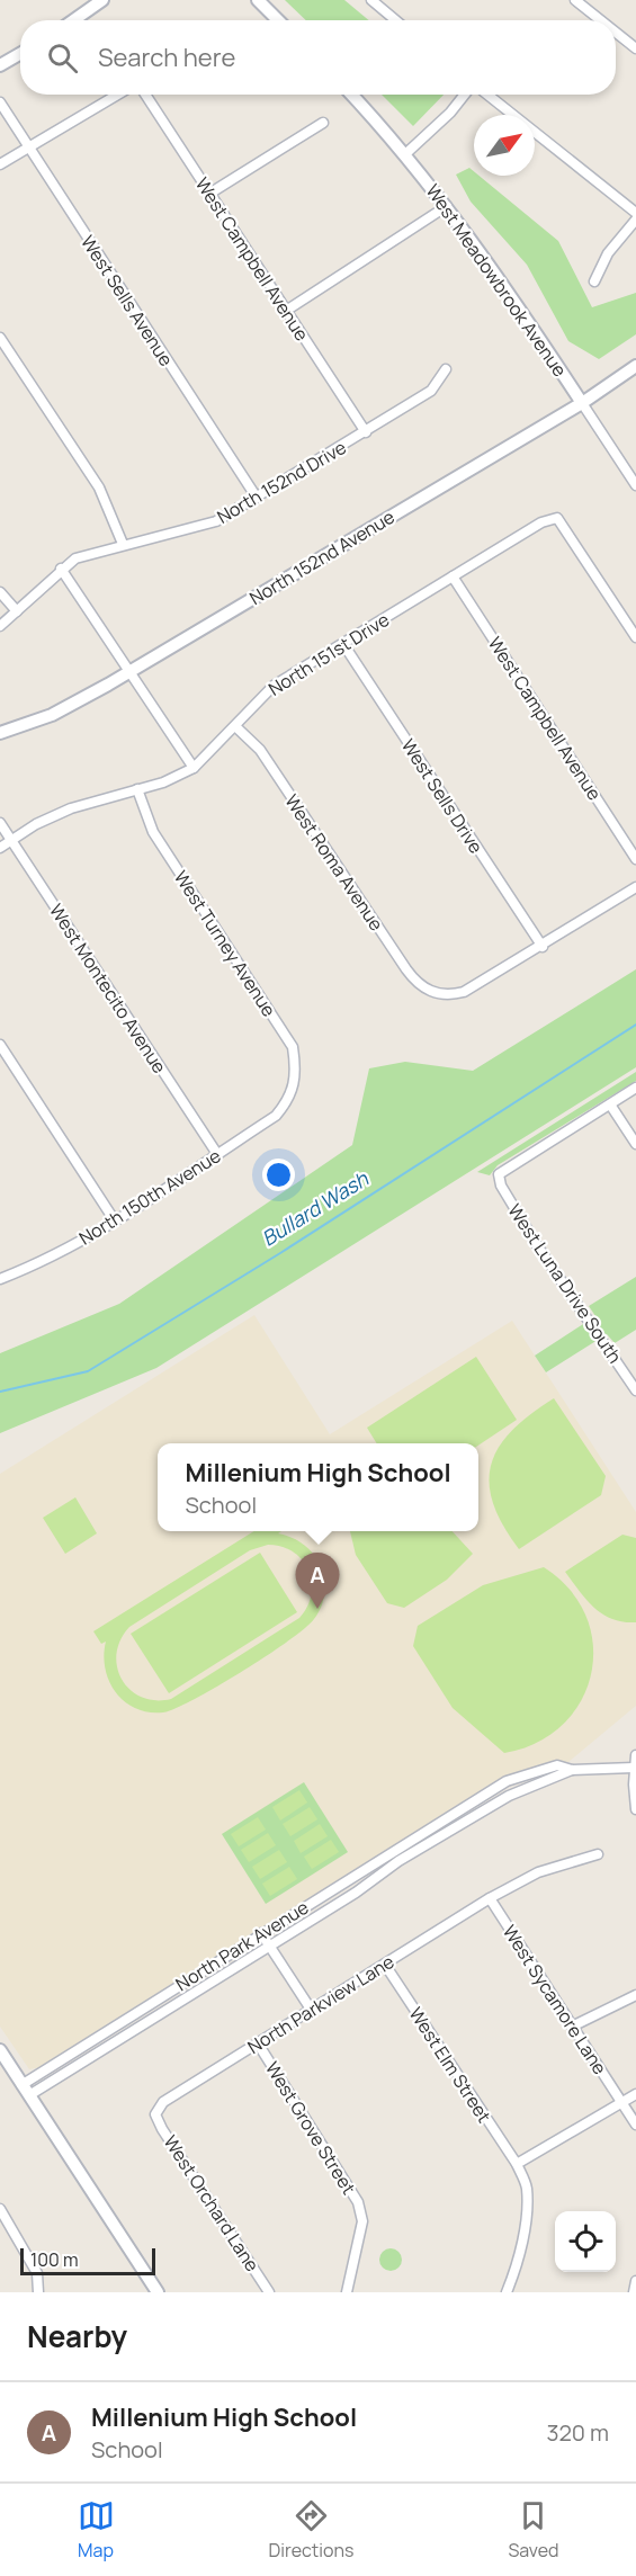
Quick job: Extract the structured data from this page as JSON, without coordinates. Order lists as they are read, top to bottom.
{
  "streets": {
    "street": [
      "West Campbell Avenue",
      "West Meadowbrook Avenue",
      "West Sells Avenue",
      "North 152nd Drive",
      "North 152nd Avenue",
      "North 151st Drive",
      "West Sells Drive",
      "West Roma Avenue",
      "West Turney Avenue",
      "West Montecito Avenue",
      "North 150th Avenue",
      "West Luna Drive South",
      "North Park Avenue",
      "West Sycamore Lane",
      "North Parkview Lane",
      "West Elm Street",
      "West Grove Street",
      "West Orchard Lane"
    ]
  },
  "crossings": [
    ["West Campbell Avenue", "North 152nd Drive"],
    ["West Campbell Avenue", "North 151st Drive"],
    ["West Meadowbrook Avenue", "North 152nd Avenue"],
    ["West Sells Avenue", "North 152nd Drive"],
    ["North 151st Drive", "West Sells Drive"],
    ["North 151st Drive", "West Roma Avenue"],
    ["North 151st Drive", "West Turney Avenue"],
    ["North 151st Drive", "West Montecito Avenue"],
    ["West Sells Drive", "West Roma Avenue"],
    ["West Turney Avenue", "North 150th Avenue"],
    ["West Montecito Avenue", "North 150th Avenue"],
    ["West Sycamore Lane", "North Parkview Lane"],
    ["North Parkview Lane", "West Elm Street"],
    ["North Parkview Lane", "West Grove Street"],
    ["North Parkview Lane", "West Orchard Lane"]
  ],
  "water": ["Bullard Wash"],
  "scale_bar": "100 m",
  "north": "top right",
  "page": {
    "search": "Search here",
    "popup": ["Millenium High School", "School"],
    "pins": "A",
    "scale": "100 m",
    "heading": "Nearby",
    "list": [
      {
        "mark": "A",
        "name": "Millenium High School",
        "note": "School",
        "value": "320 m"
      }
    ],
    "nav": ["Map", "Directions", "Saved"]
  }
}
